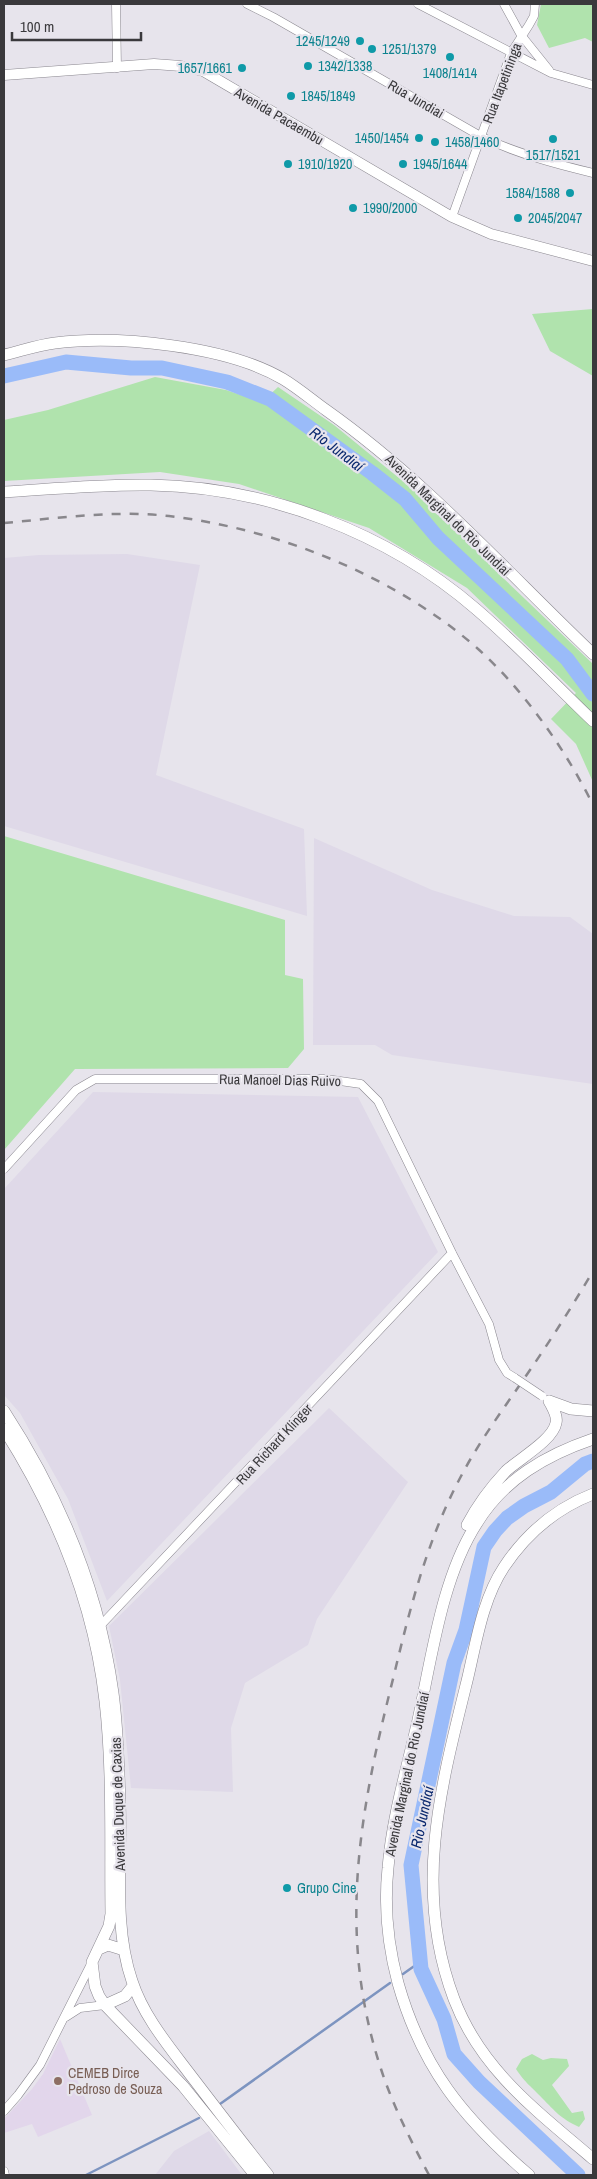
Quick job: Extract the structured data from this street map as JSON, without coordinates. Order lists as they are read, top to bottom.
{
  "streets": {
    "main road": ["Avenida Pacaembu", "Avenida Marginal do Rio Jundiaí", "Avenida Duque de Caxias"],
    "street": [
      "Rua Itapetininga",
      "Rua Jundiai",
      "Rua Manoel Dias Ruivo",
      "Rua Richard Klinger"
    ]
  },
  "crossings": [
    ["Rua Itapetininga", "Rua Jundiai"],
    ["Rua Itapetininga", "Avenida Pacaembu"],
    ["Rua Manoel Dias Ruivo", "Rua Richard Klinger"],
    ["Rua Richard Klinger", "Avenida Duque de Caxias"]
  ],
  "water": ["Rio Jundiaí"],
  "places": [
    "1245/1249",
    "1251/1379",
    "1408/1414",
    "1342/1338",
    "1657/1661",
    "1845/1849",
    "1450/1454",
    "1517/1521",
    "1458/1460",
    "1910/1920",
    "1945/1644",
    "1584/1588",
    "1990/2000",
    "2045/2047",
    "Grupo Cine",
    "CEMEB Dirce Pedroso de Souza"
  ],
  "scale_bar": "100 m"
}
